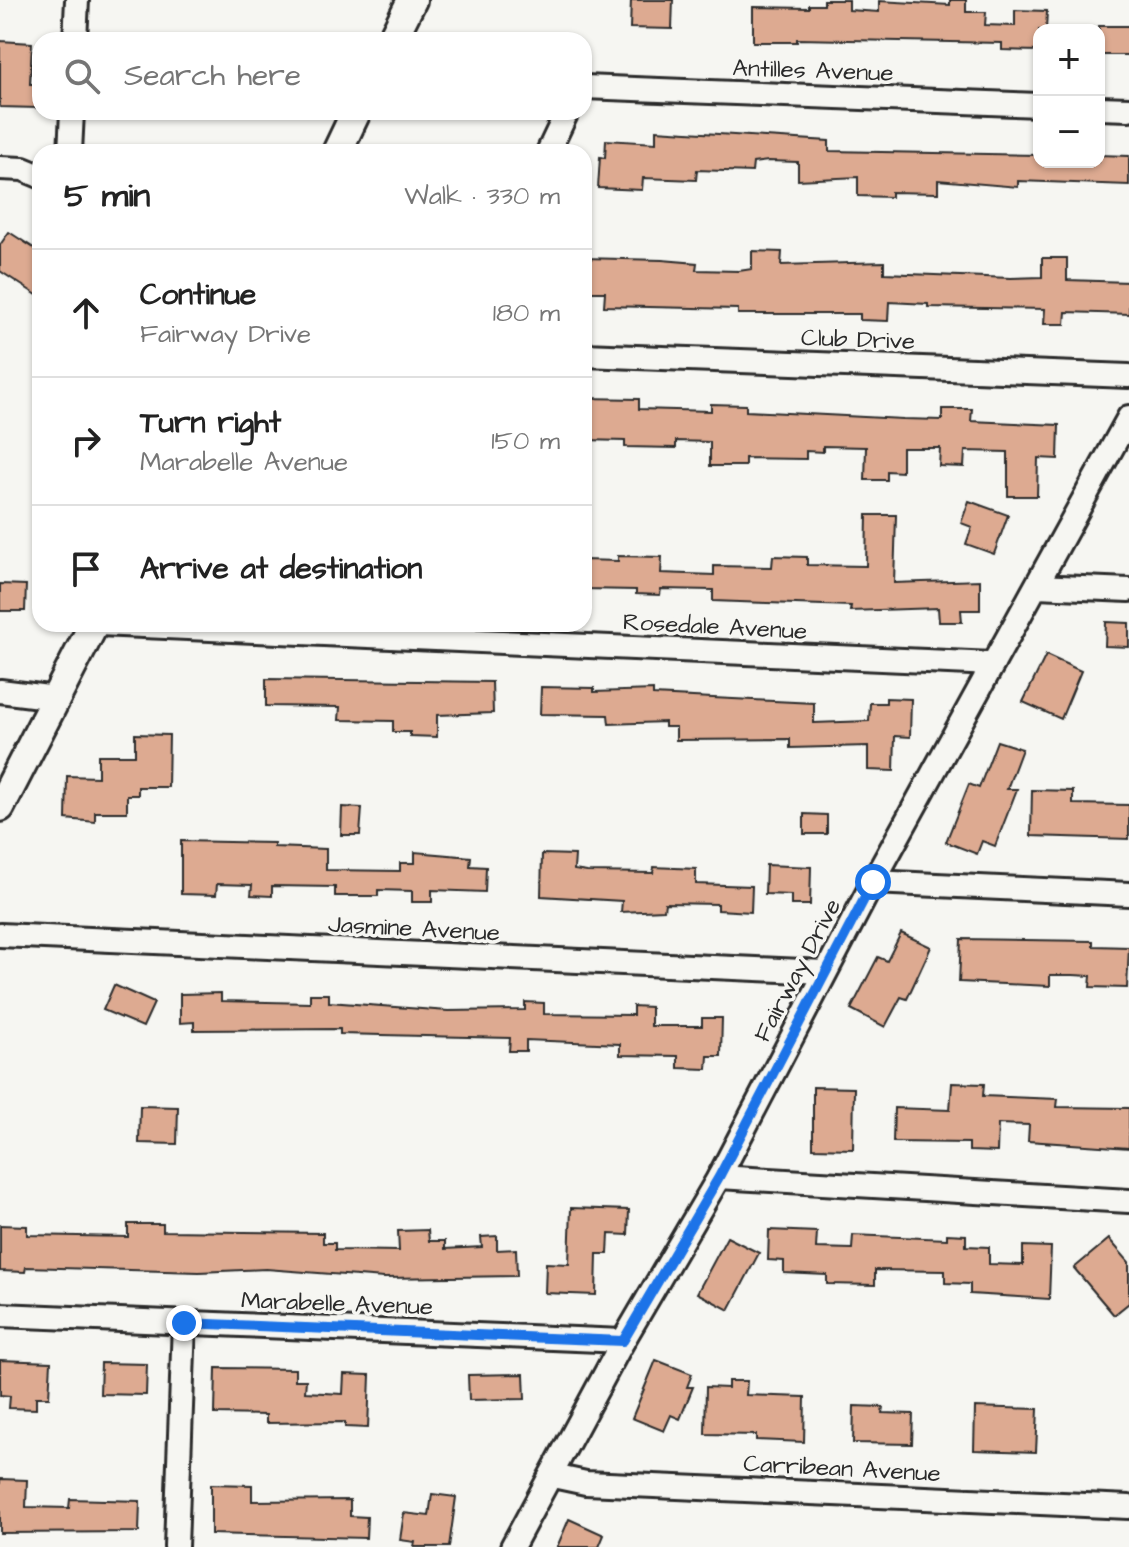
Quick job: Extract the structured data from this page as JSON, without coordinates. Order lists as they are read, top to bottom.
{
  "streets": {
    "street": [
      "Antilles Avenue",
      "Club Drive",
      "Rosedale Avenue",
      "Jasmine Avenue",
      "Fairway Drive",
      "Marabelle Avenue",
      "Carribean Avenue"
    ]
  },
  "crossings": [
    ["Rosedale Avenue", "Fairway Drive"],
    ["Jasmine Avenue", "Fairway Drive"],
    ["Fairway Drive", "Marabelle Avenue"],
    ["Fairway Drive", "Carribean Avenue"]
  ],
  "page": {
    "map_buttons": ["+", "−"],
    "search": "Search here",
    "heading": ["5 min", "Walk · 330 m"],
    "list": [
      ["Continue", "Fairway Drive", "180 m"],
      ["Turn right", "Marabelle Avenue", "150 m"],
      "Arrive at destination"
    ]
  }
}
